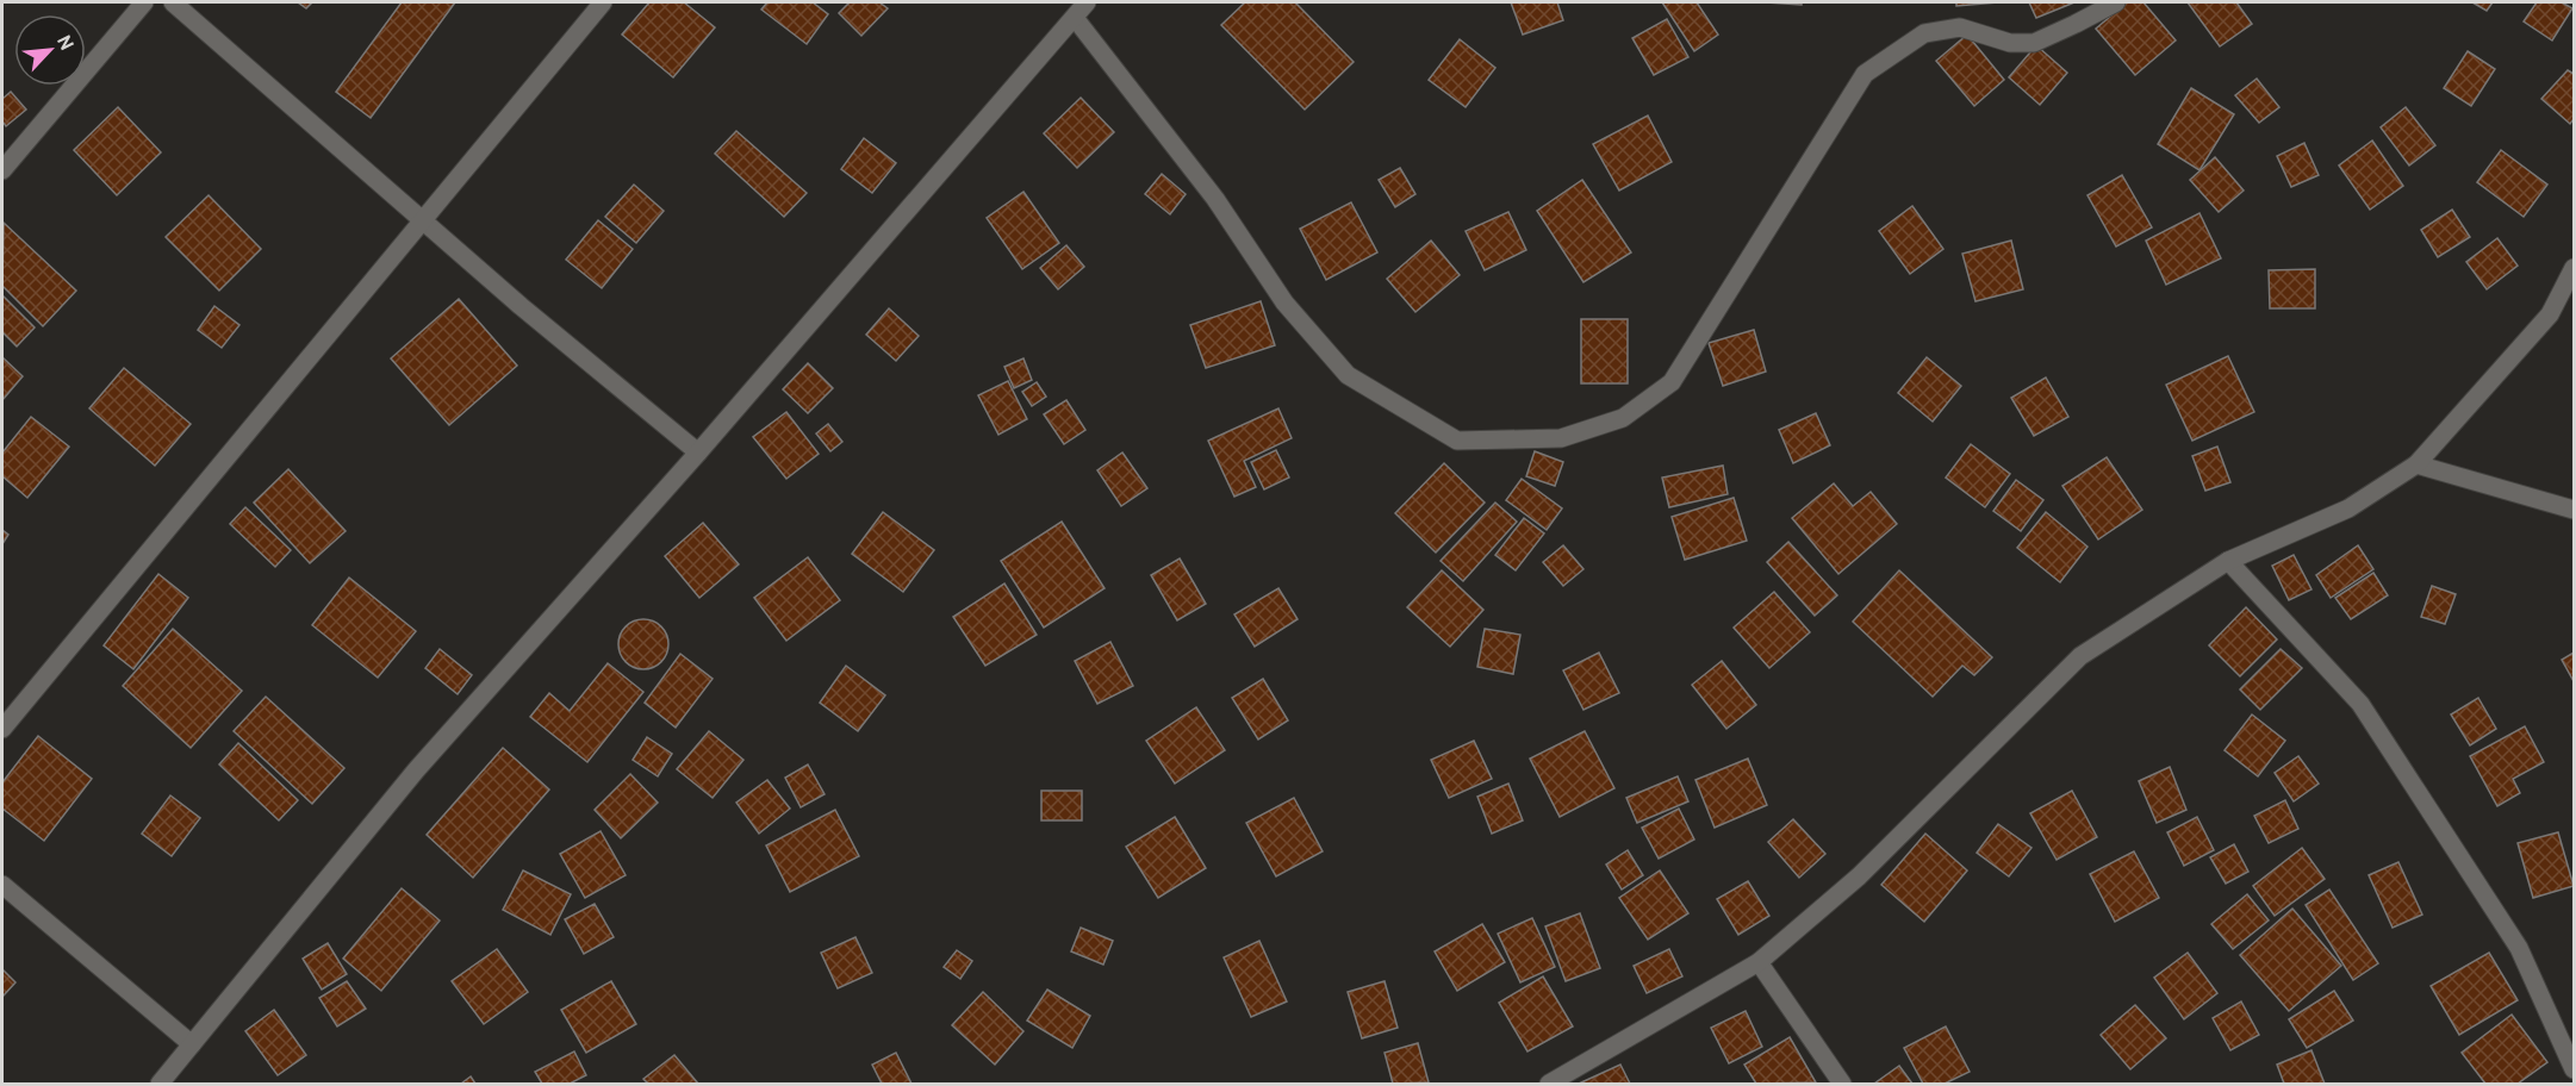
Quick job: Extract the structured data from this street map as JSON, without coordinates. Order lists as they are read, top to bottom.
{
  "north": "top right"
}
